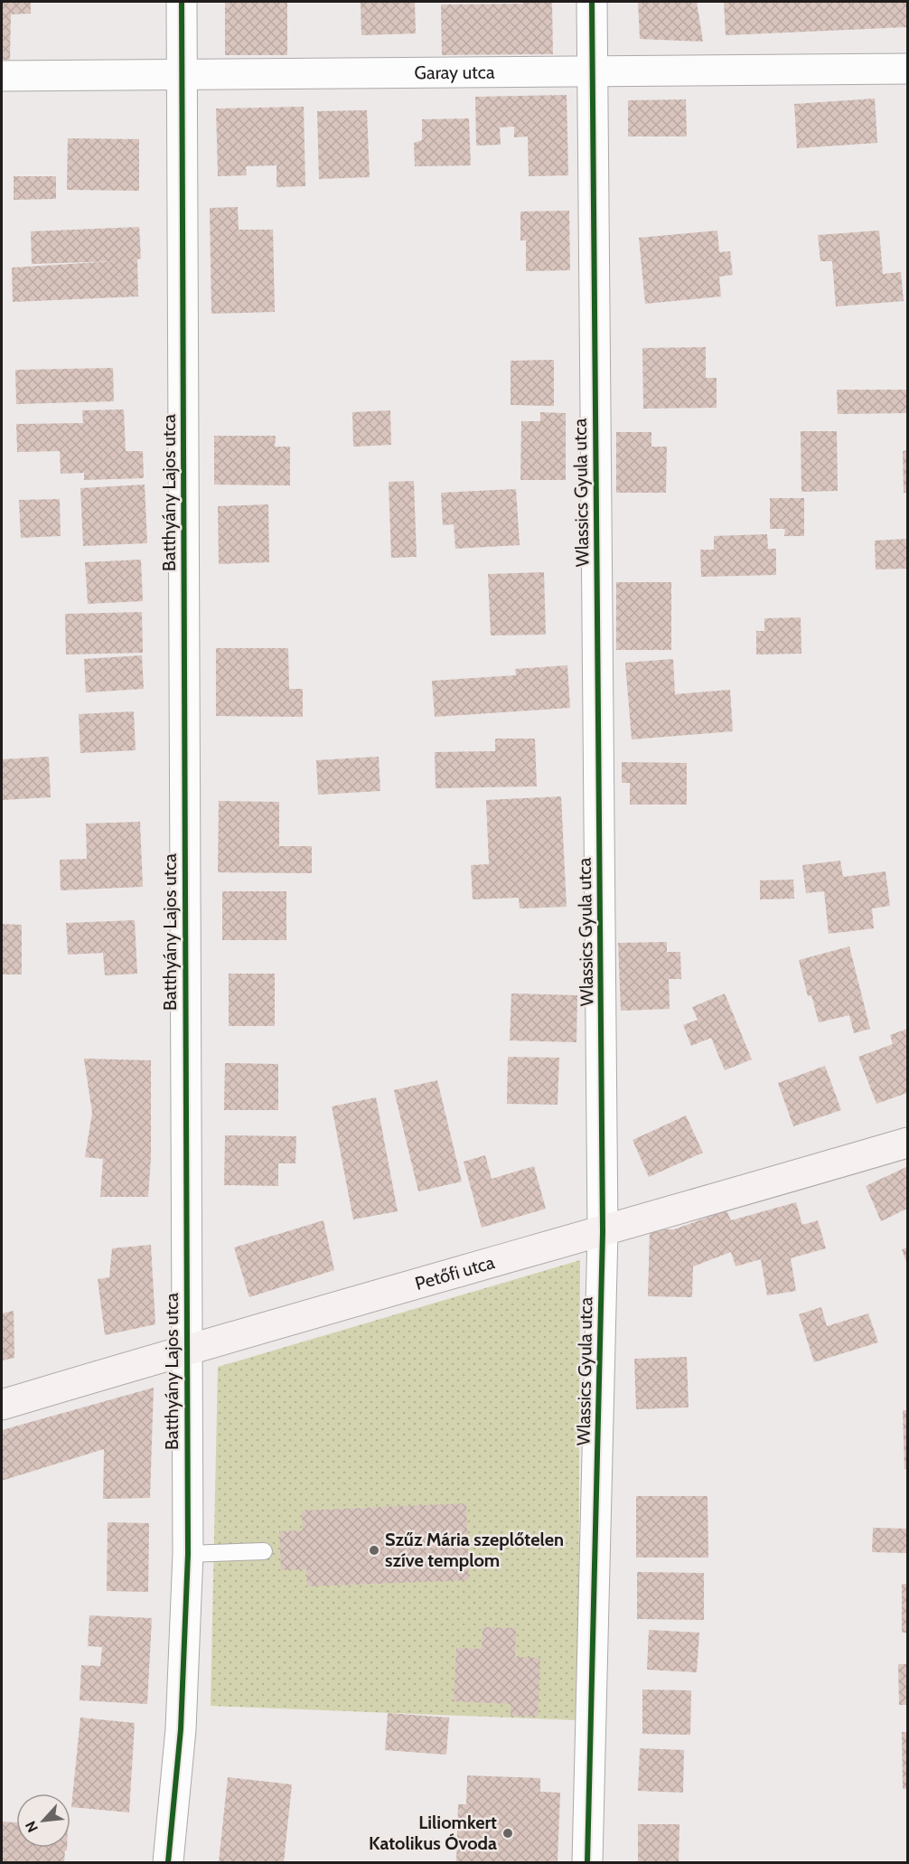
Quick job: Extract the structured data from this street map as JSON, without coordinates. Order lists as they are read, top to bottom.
{
  "streets": {
    "main road": ["Petőfi utca"],
    "street": ["Garay utca", "Batthyány Lajos utca", "Wlassics Gyula utca"]
  },
  "crossings": [
    ["Garay utca", "Batthyány Lajos utca"],
    ["Garay utca", "Wlassics Gyula utca"],
    ["Batthyány Lajos utca", "Petőfi utca"],
    ["Wlassics Gyula utca", "Petőfi utca"]
  ],
  "places": ["Szűz Mária szeplőtelen szíve templom", "Liliomkert Katolikus Óvoda"],
  "north": "bottom left"
}
